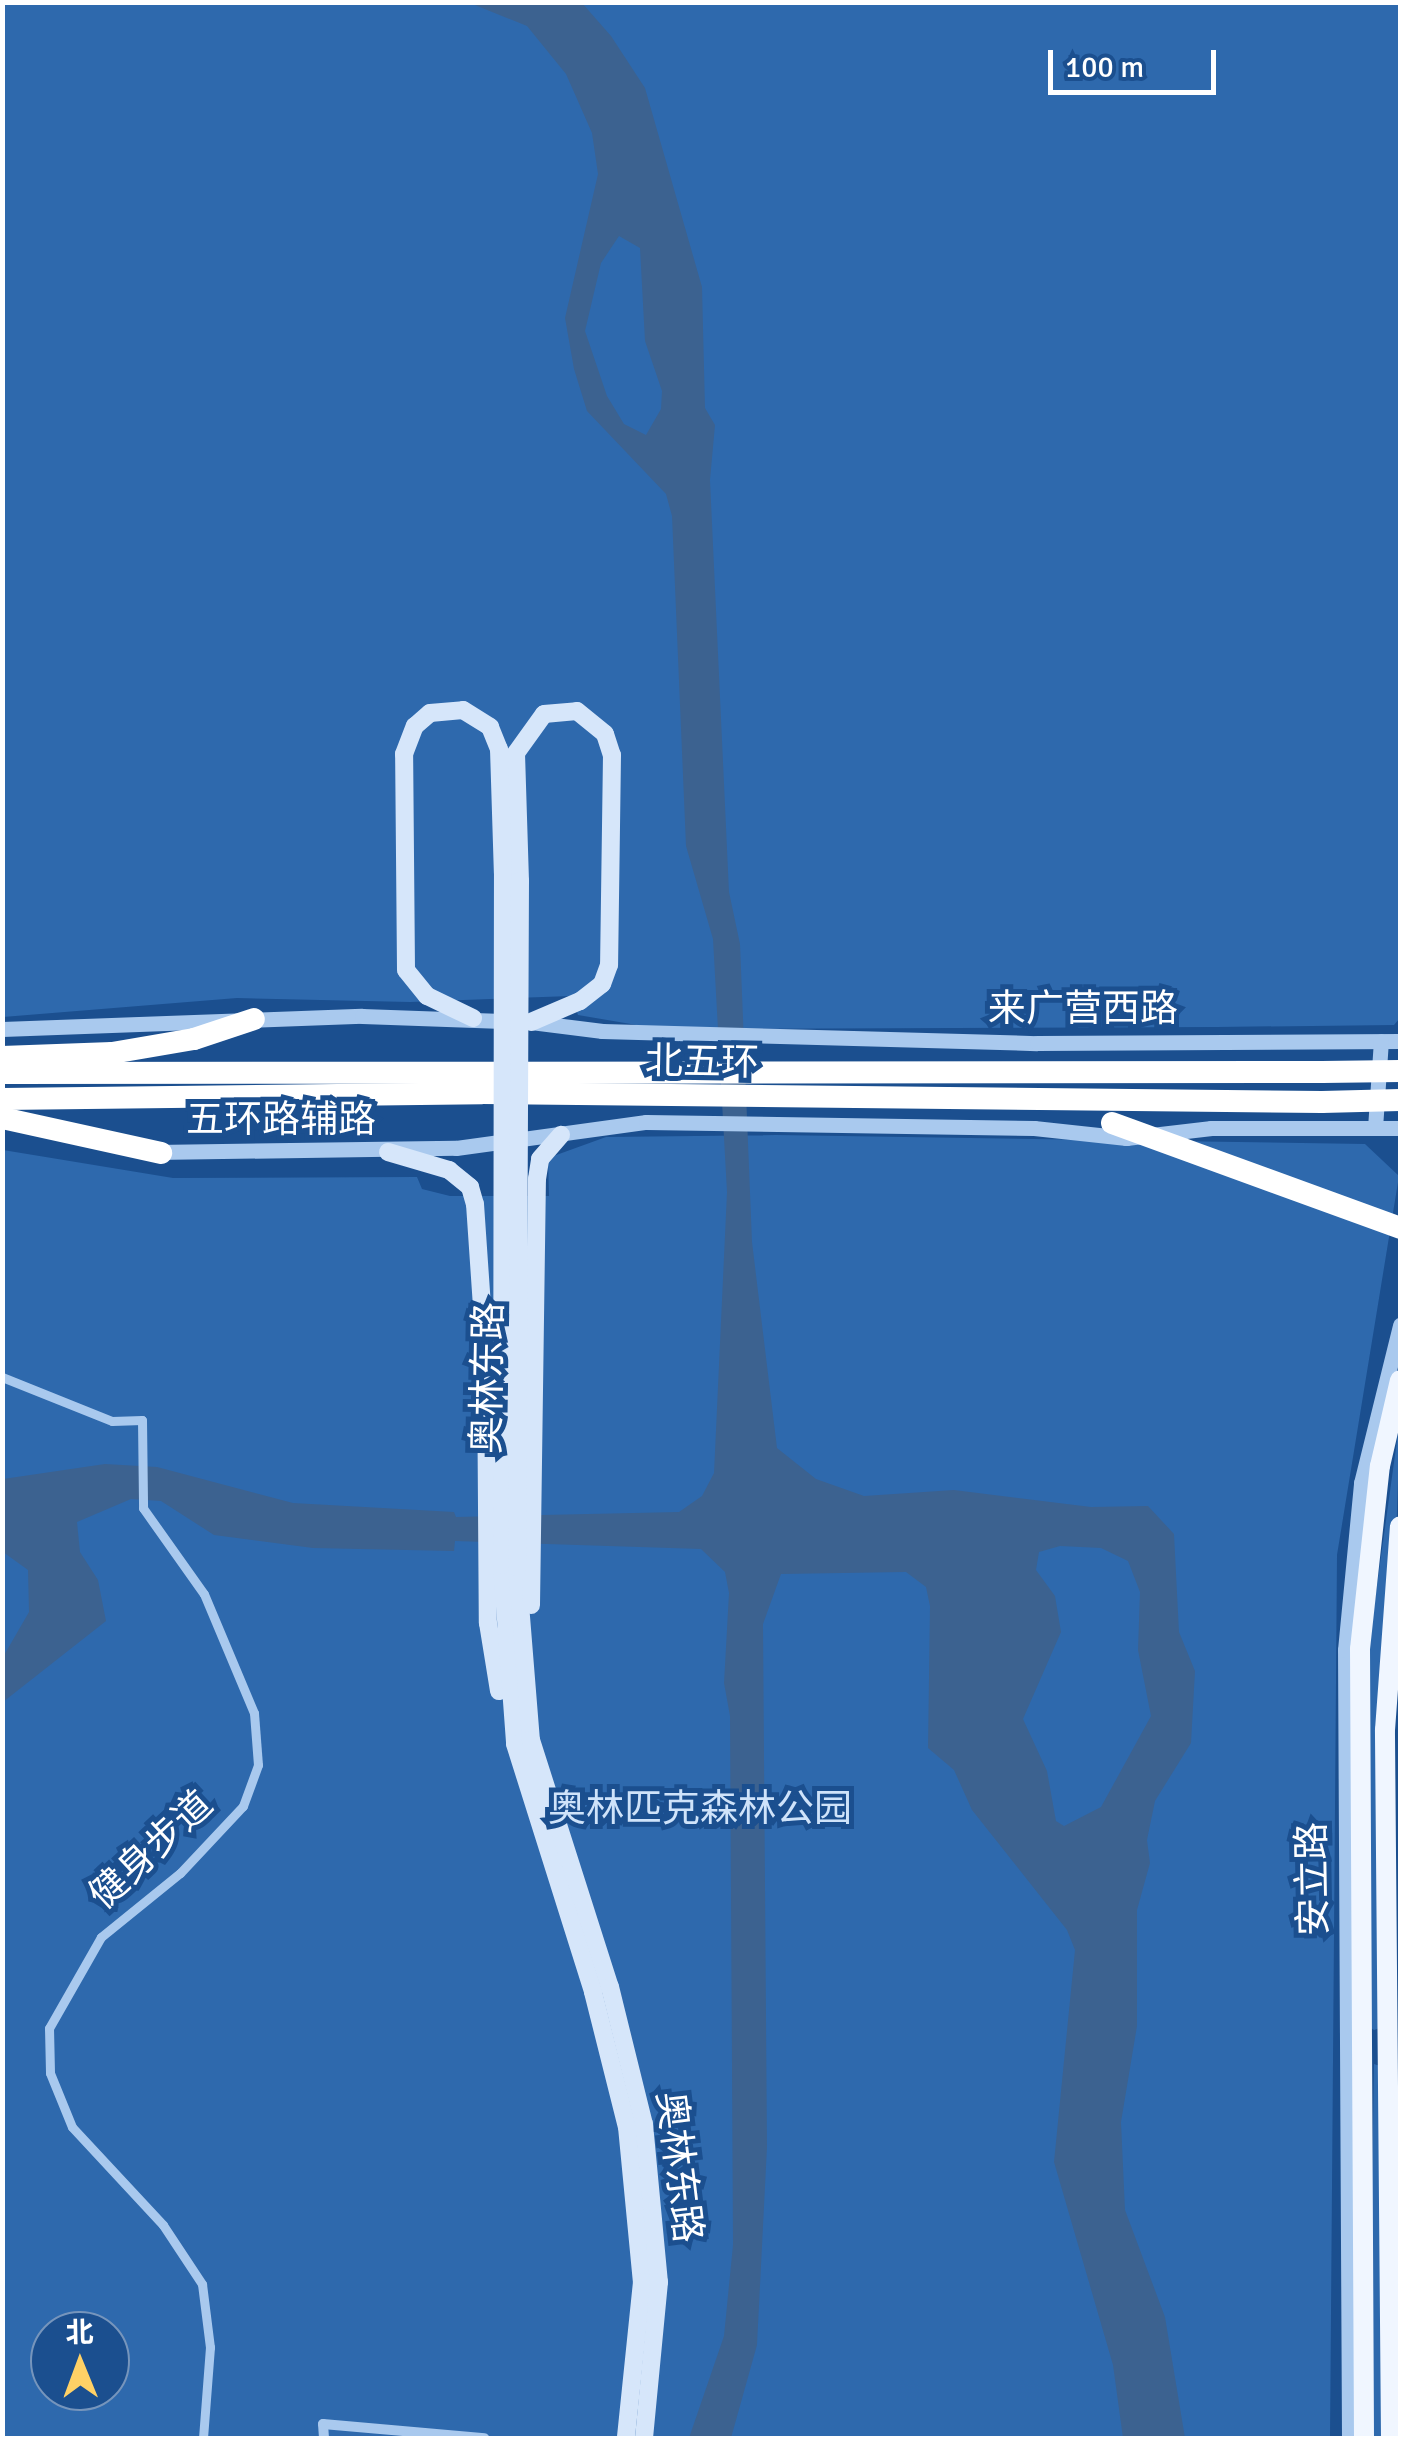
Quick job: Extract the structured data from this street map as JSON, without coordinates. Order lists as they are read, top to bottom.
{
  "streets": {
    "highway": ["北五环"],
    "main road": ["奥林东路", "安立路"],
    "street": ["来广营西路", "五环路辅路", "健身步道"]
  },
  "crossings": [
    ["来广营西路", "奥林东路"]
  ],
  "parks": ["奥林匹克森林公园"],
  "scale_bar": "100 m",
  "north": "top"
}
